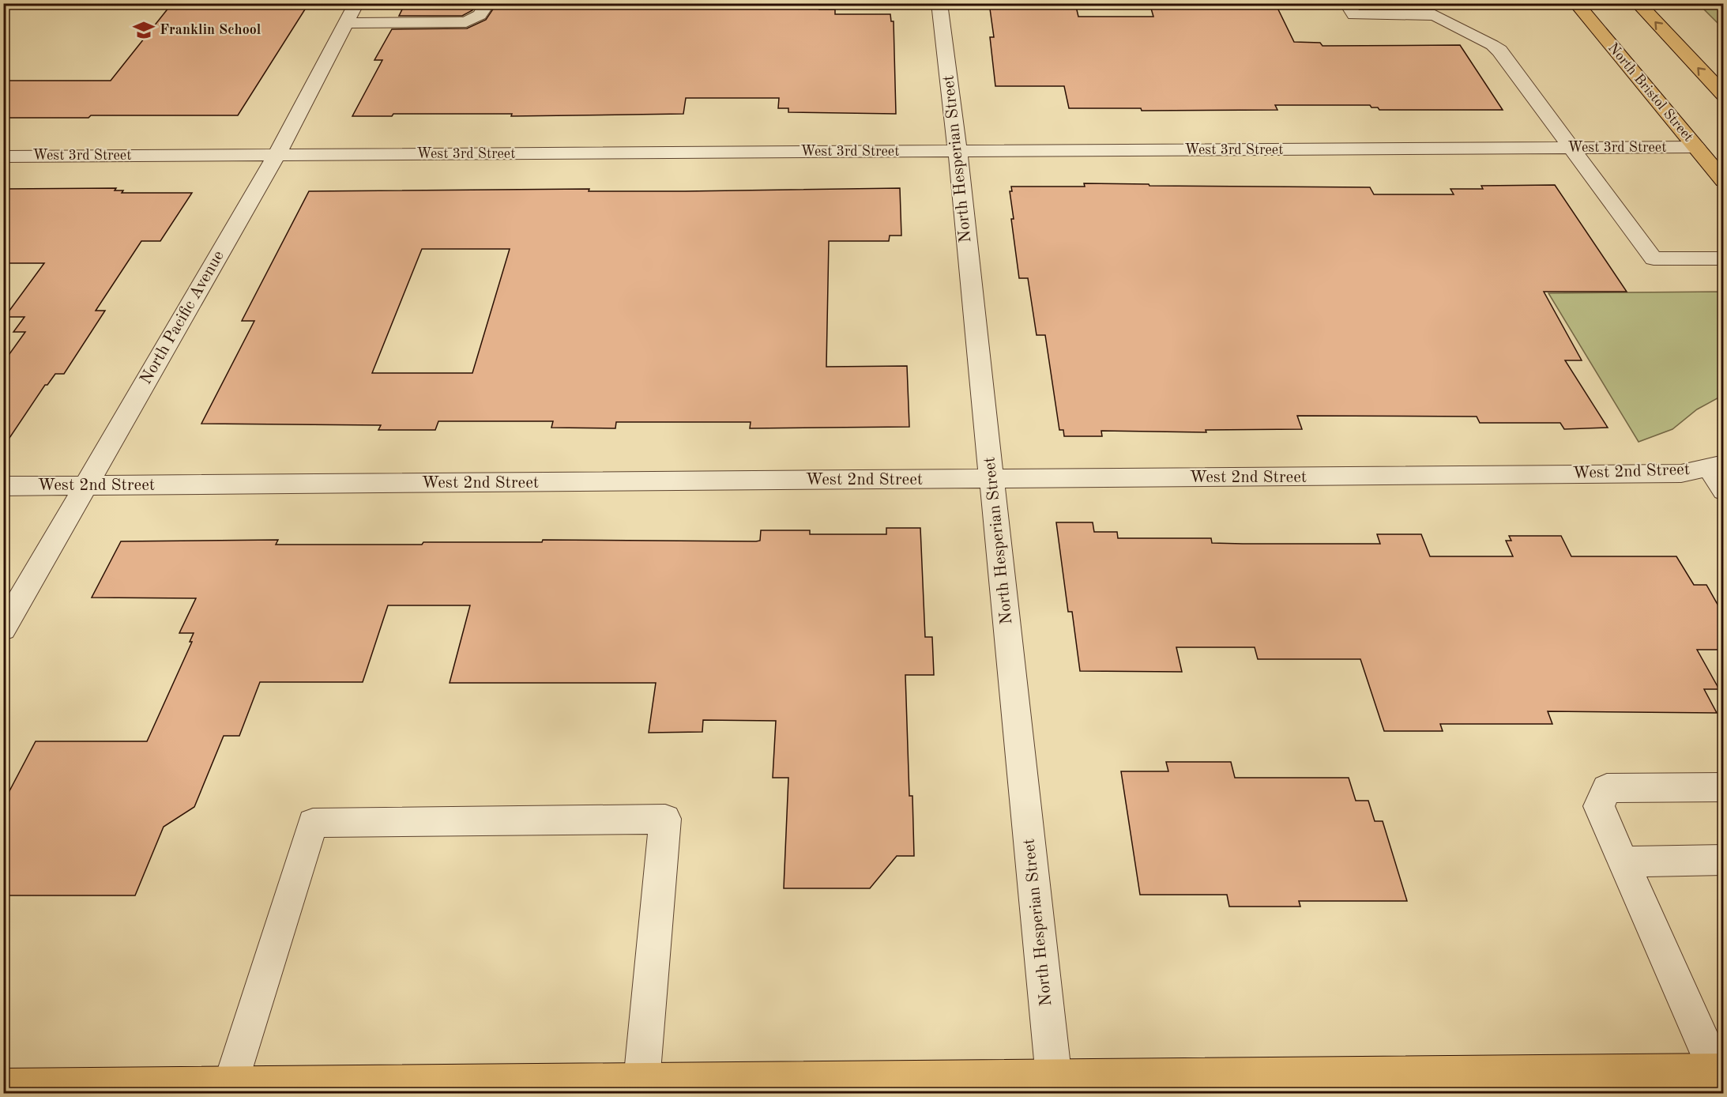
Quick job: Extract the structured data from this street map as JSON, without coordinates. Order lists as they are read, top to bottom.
{
  "streets": {
    "main road": ["North Bristol Street"],
    "street": [
      "West 3rd Street",
      "North Hesperian Street",
      "North Pacific Avenue",
      "West 2nd Street"
    ]
  },
  "crossings": [
    ["North Bristol Street", "West 3rd Street"],
    ["West 3rd Street", "North Hesperian Street"],
    ["West 3rd Street", "North Pacific Avenue"],
    ["North Hesperian Street", "West 2nd Street"],
    ["North Pacific Avenue", "West 2nd Street"]
  ],
  "places": {
    "school or university": ["Franklin School"]
  }
}
